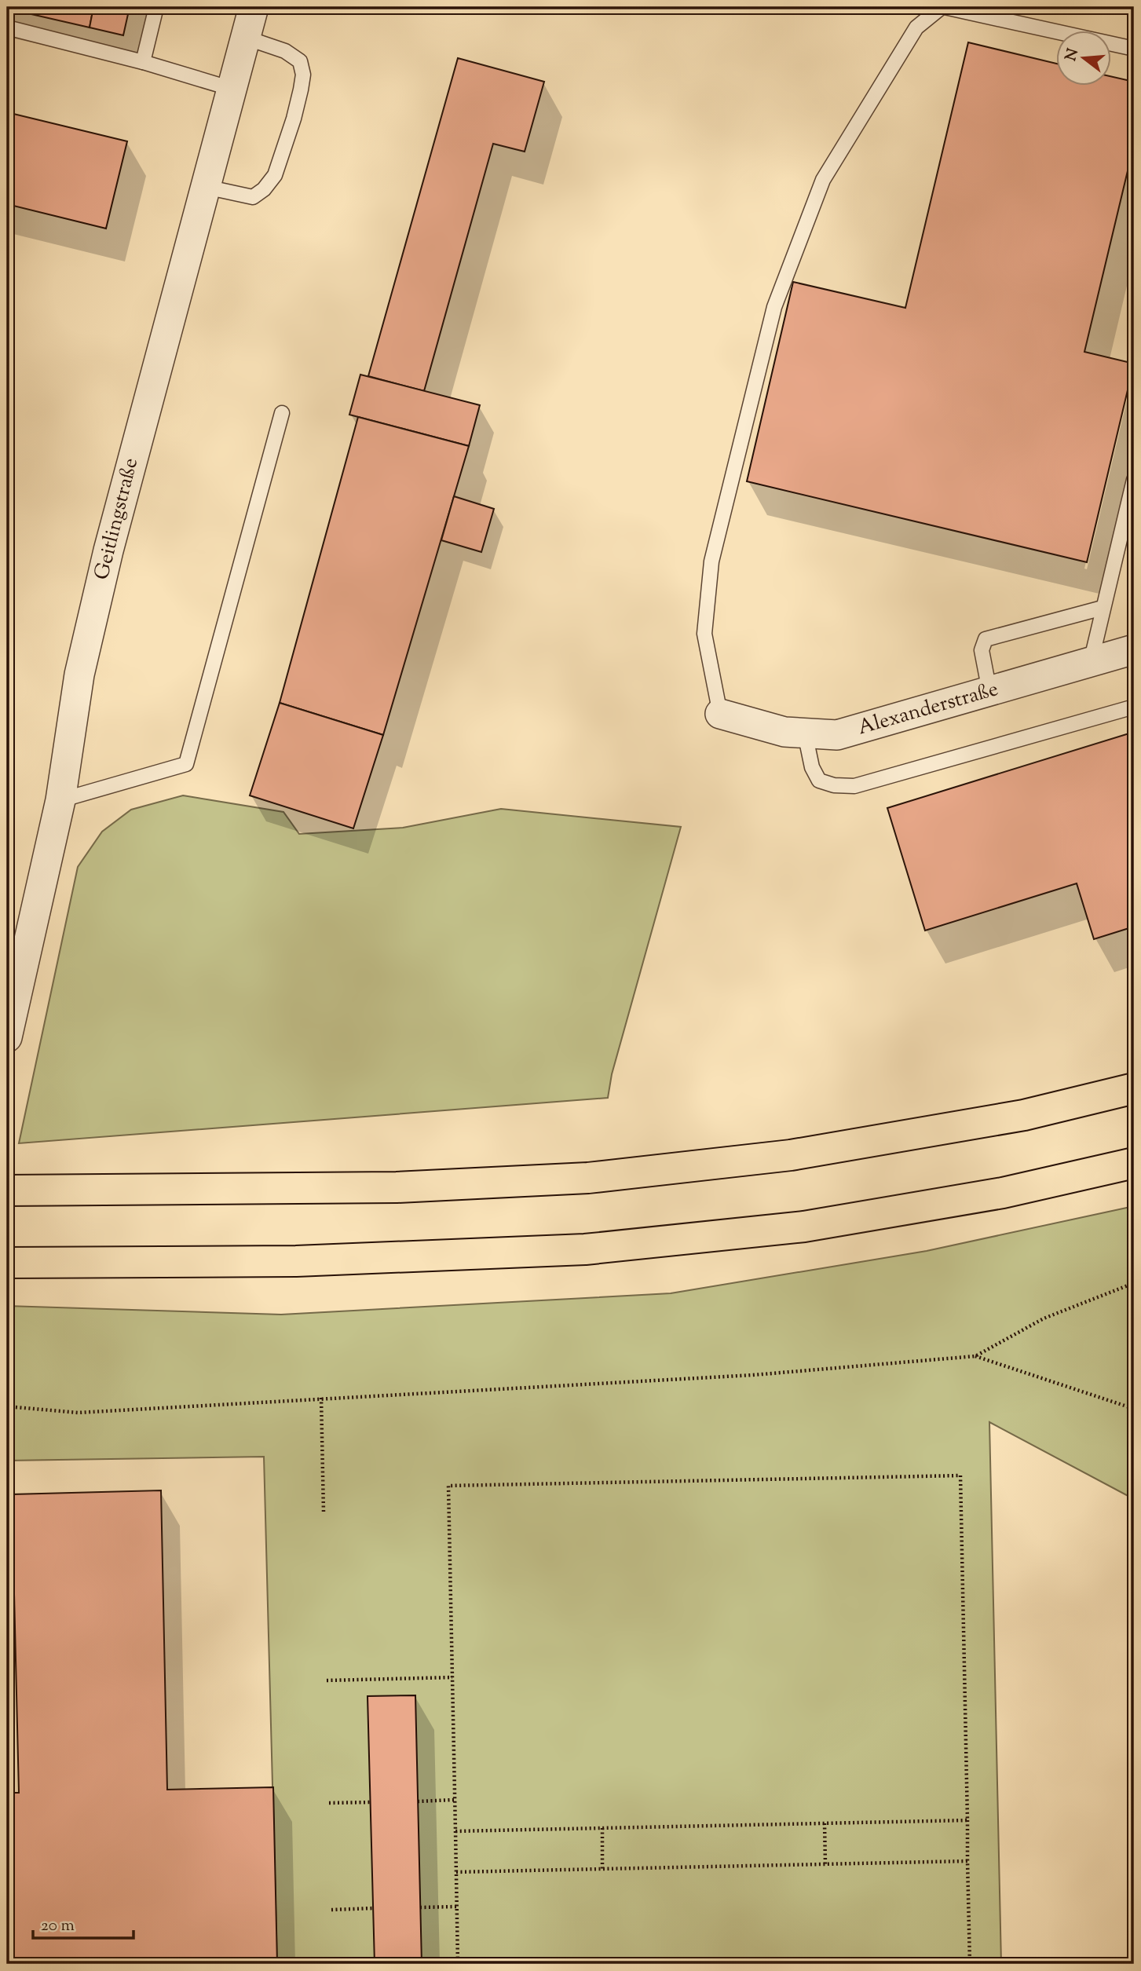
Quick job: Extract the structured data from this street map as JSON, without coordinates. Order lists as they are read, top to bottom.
{
  "streets": {
    "street": ["Geitlingstraße", "Alexanderstraße"]
  },
  "scale_bar": "20 m",
  "north": "left"
}
